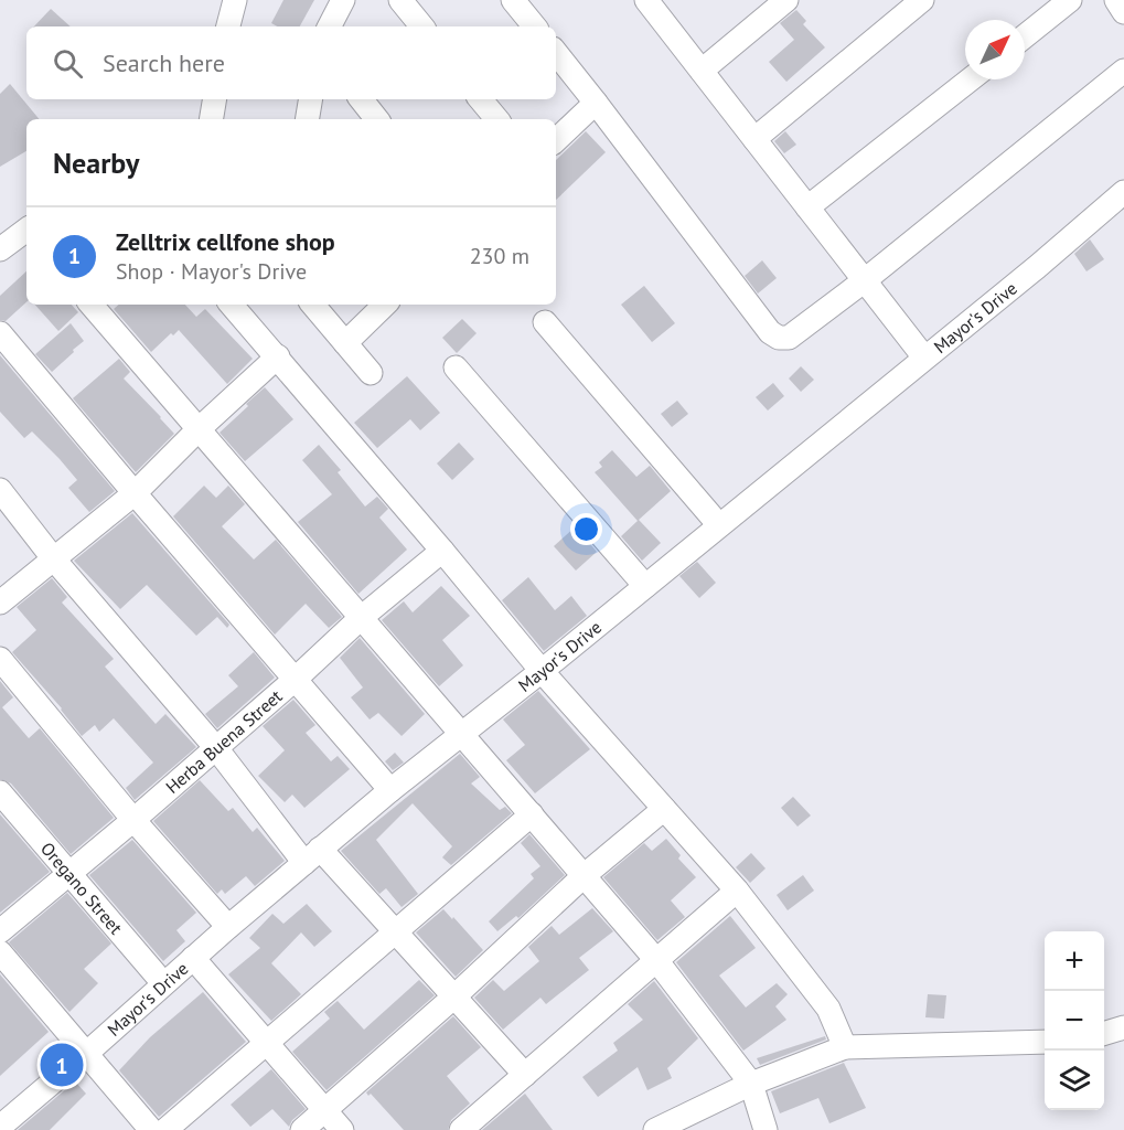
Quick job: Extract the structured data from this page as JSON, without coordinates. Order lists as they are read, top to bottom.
{
  "streets": {
    "street": ["Mayor's Drive", "Herba Buena Street", "Oregano Street"]
  },
  "crossings": [
    ["Mayor's Drive", "Oregano Street"],
    ["Herba Buena Street", "Oregano Street"]
  ],
  "north": "top right",
  "page": {
    "search": "Search here",
    "heading": "Nearby",
    "list": [
      {
        "mark": "1",
        "name": "Zelltrix cellfone shop",
        "note": "Shop · Mayor's Drive",
        "value": "230 m"
      }
    ],
    "map_buttons": ["+", "−"],
    "pins": "1"
  }
}
